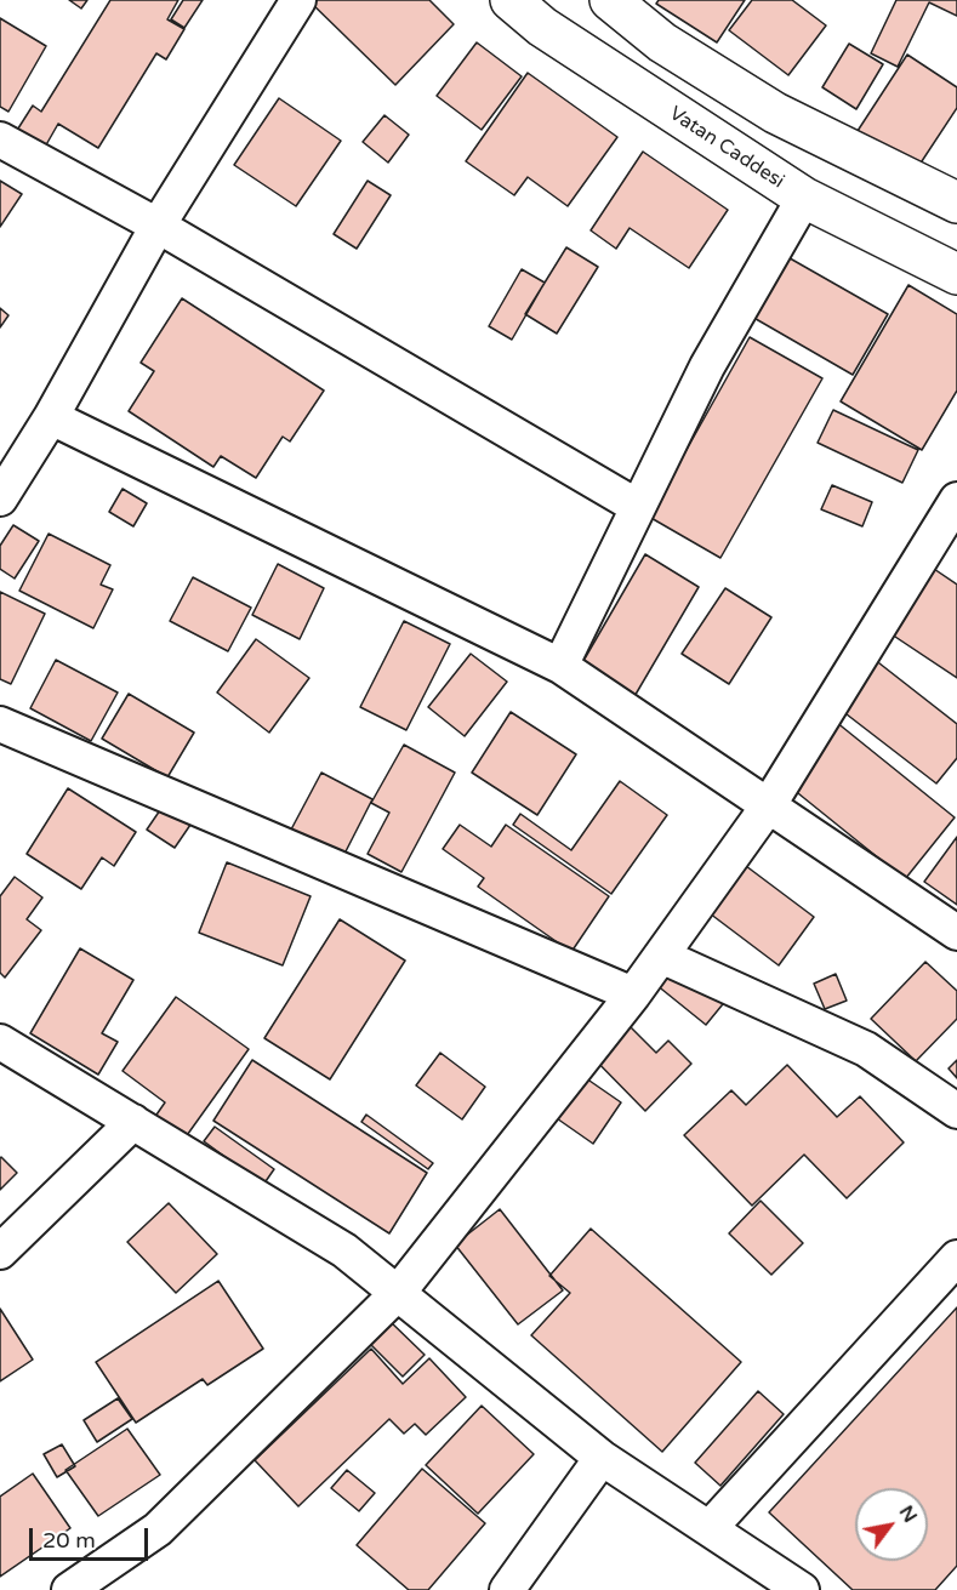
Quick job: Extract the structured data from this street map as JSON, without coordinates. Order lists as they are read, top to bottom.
{
  "streets": {
    "main road": ["Vatan Caddesi"]
  },
  "scale_bar": "20 m",
  "north": "top right"
}
